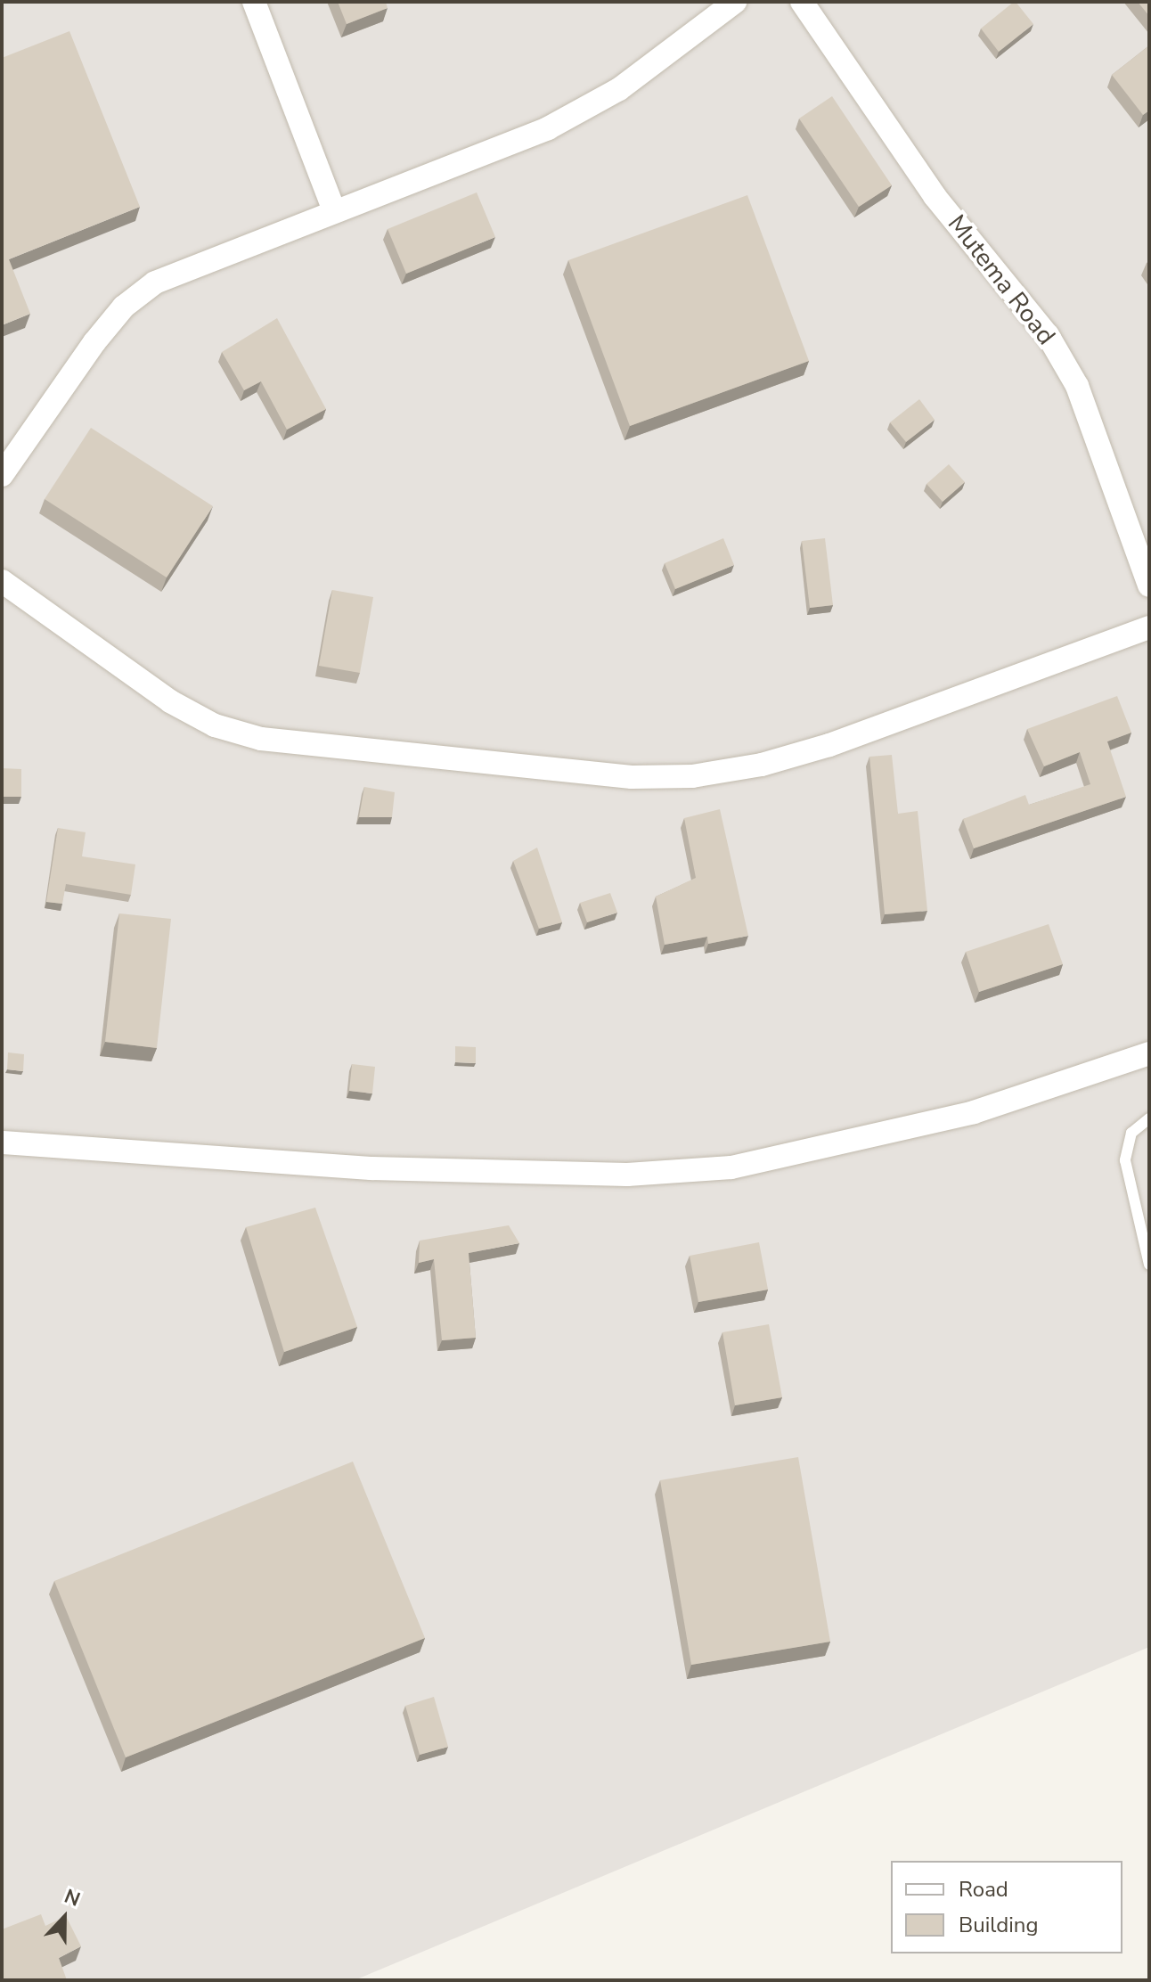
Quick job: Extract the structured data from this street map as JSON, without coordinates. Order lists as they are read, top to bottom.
{
  "streets": {
    "street": ["Mutema Road"]
  },
  "legend": ["Road", "Building"],
  "north": "top"
}
